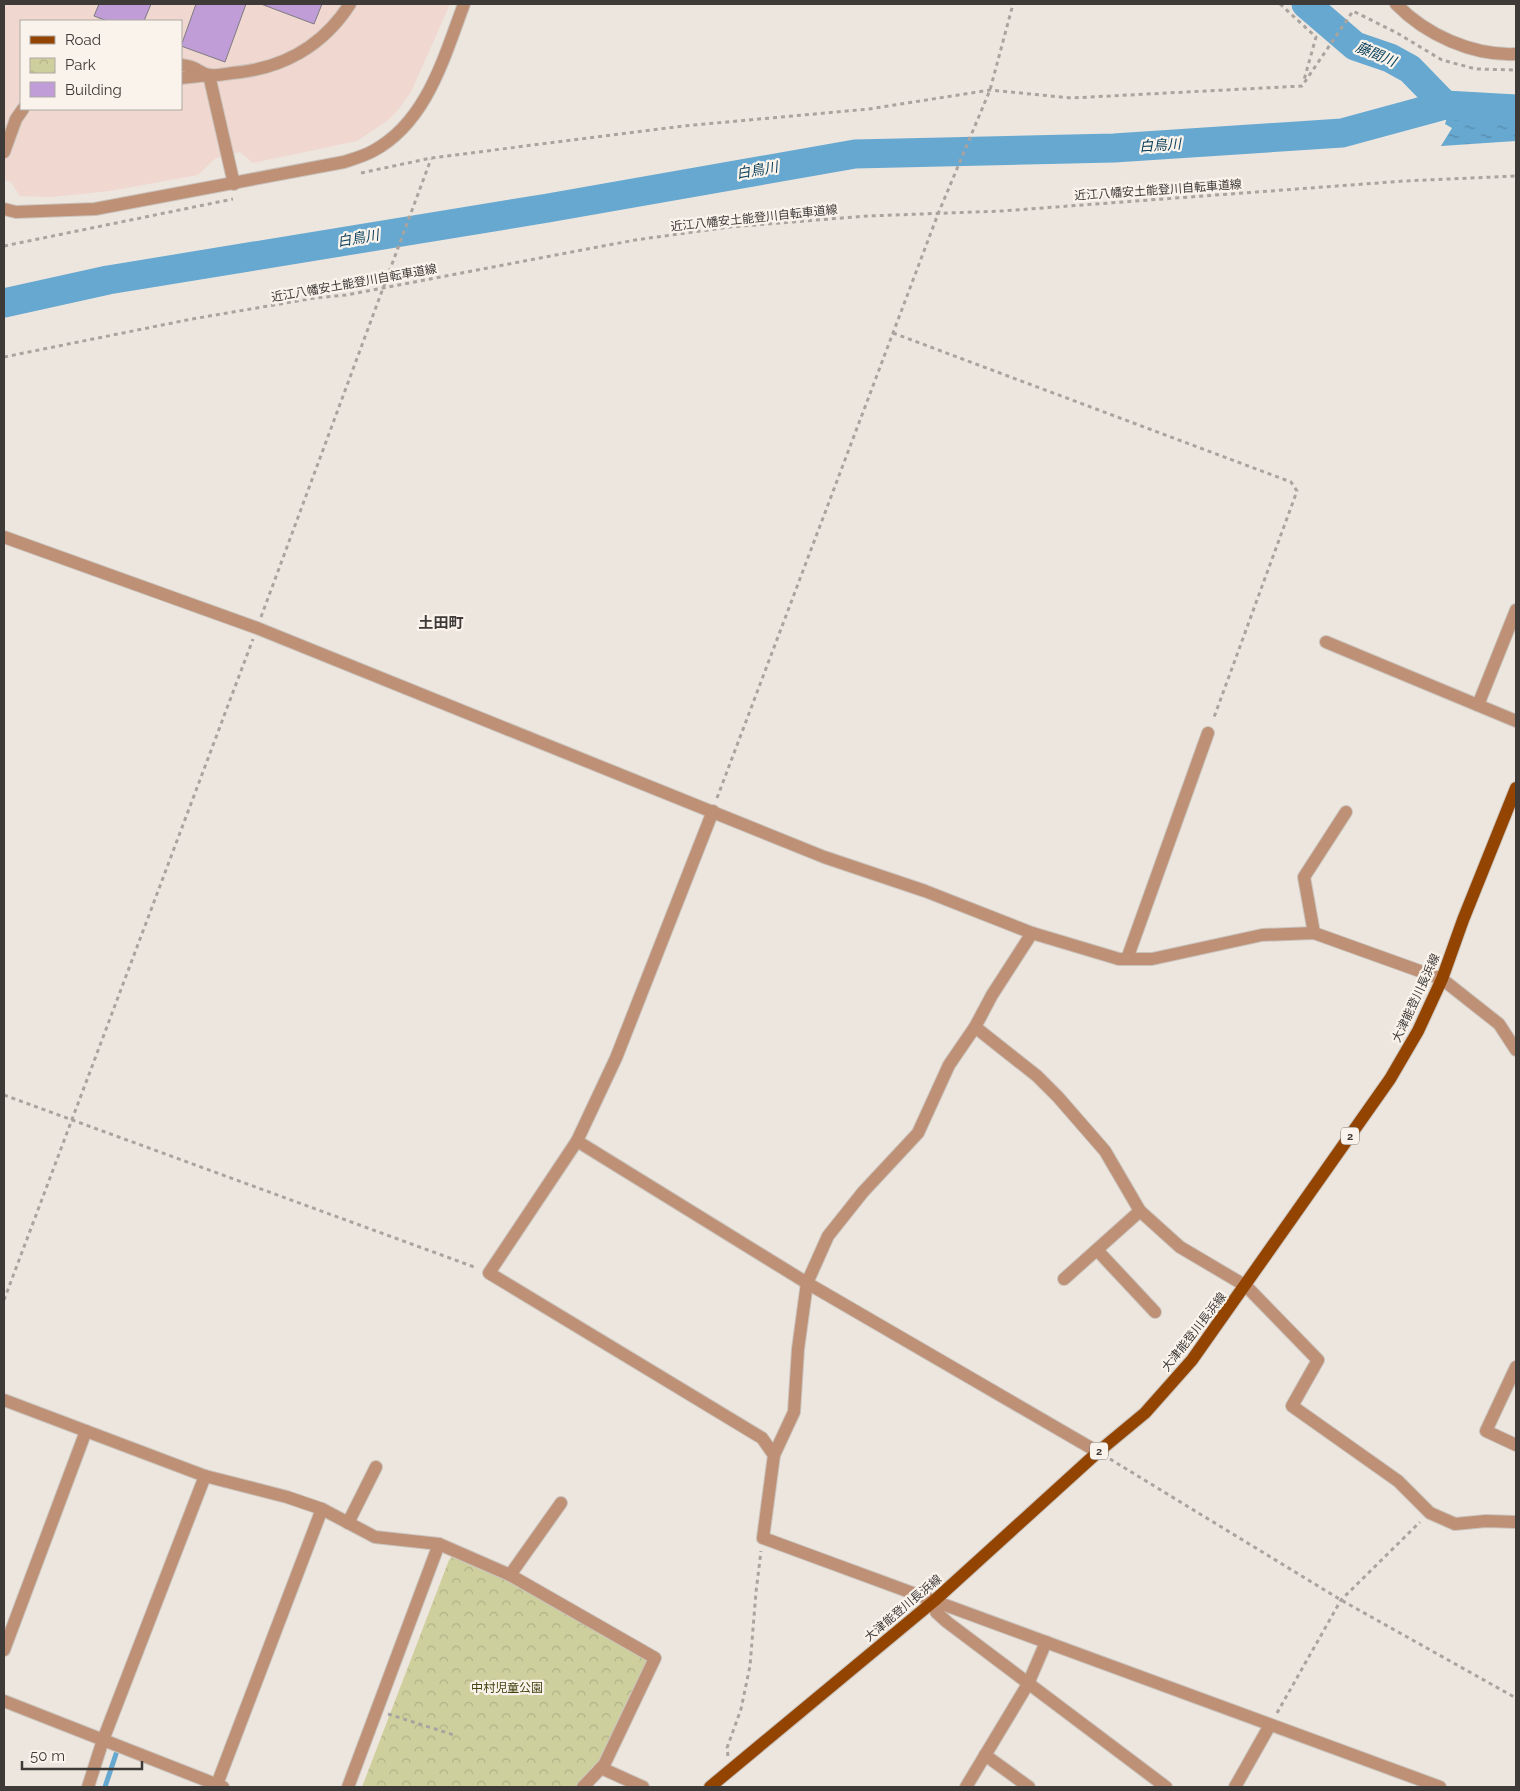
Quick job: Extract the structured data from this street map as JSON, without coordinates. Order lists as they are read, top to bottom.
{
  "streets": {
    "main road": ["大津能登川長浜線", "2"],
    "path": ["近江八幡安土能登川自転車道線"]
  },
  "districts": ["土田町"],
  "water": ["藤間川", "白鳥川"],
  "parks": ["中村児童公園"],
  "legend": ["Road", "Park", "Building"],
  "scale_bar": "50 m"
}
